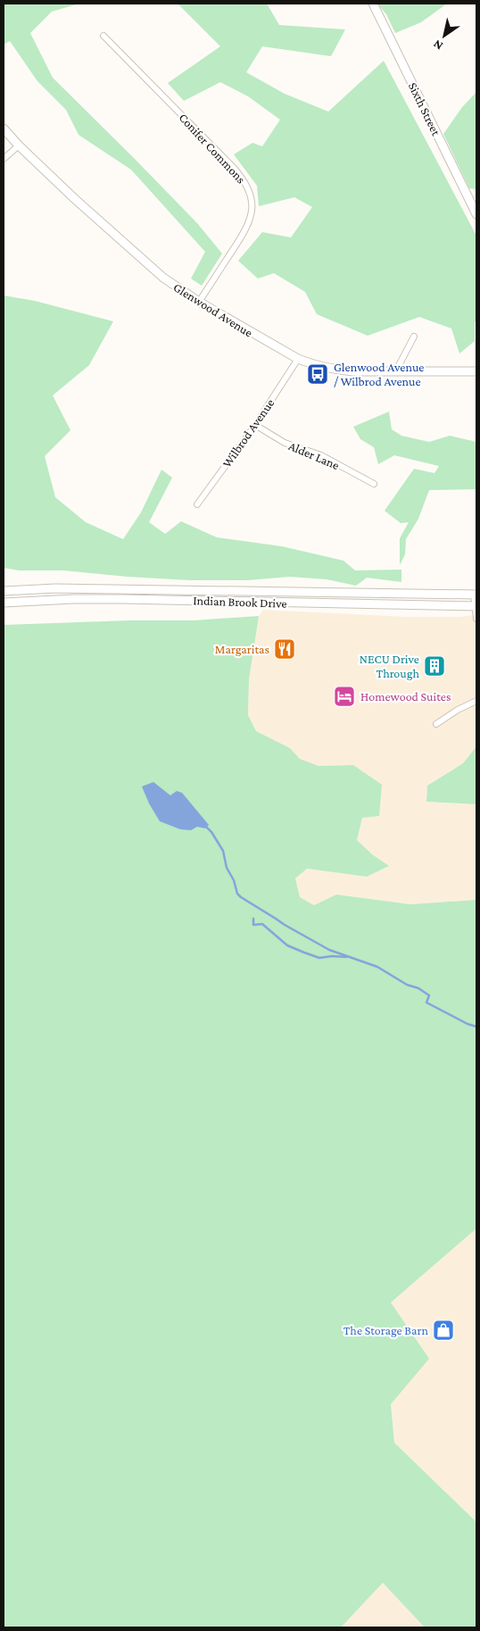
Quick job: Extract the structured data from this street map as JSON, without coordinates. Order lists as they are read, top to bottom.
{
  "streets": {
    "main road": ["Sixth Street", "Glenwood Avenue", "Indian Brook Drive"],
    "street": ["Conifer Commons", "Wilbrod Avenue", "Alder Lane"]
  },
  "crossings": [
    ["Conifer Commons", "Glenwood Avenue"],
    ["Glenwood Avenue", "Wilbrod Avenue"],
    ["Wilbrod Avenue", "Alder Lane"]
  ],
  "places": {
    "bus stop": ["Glenwood Avenue / Wilbrod Avenue"],
    "restaurant": ["Margaritas"],
    "building": ["NECU Drive Through"],
    "hotel": ["Homewood Suites"],
    "shop": ["The Storage Barn"]
  },
  "north": "bottom left"
}
